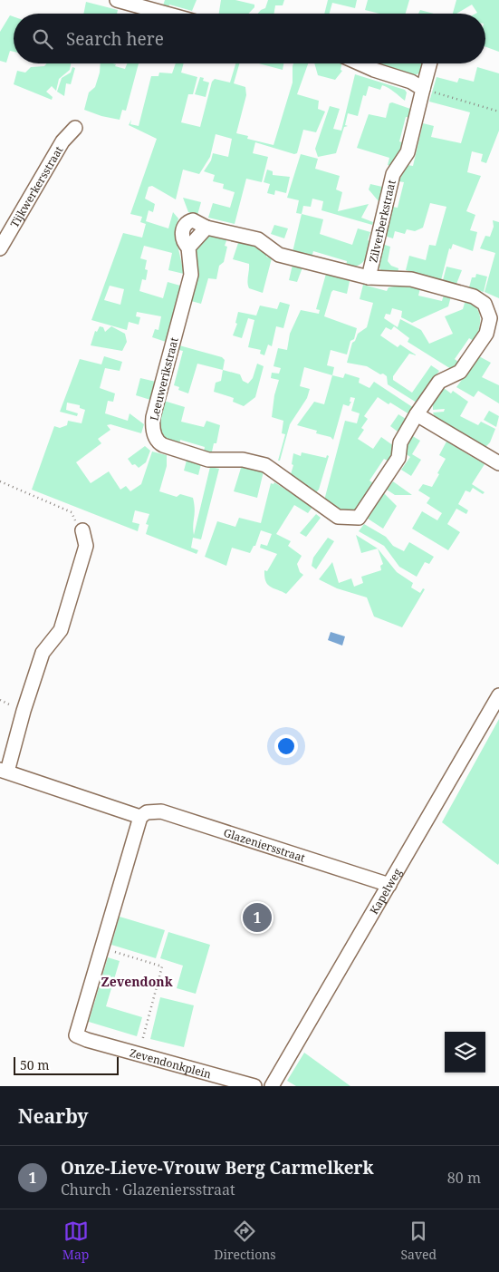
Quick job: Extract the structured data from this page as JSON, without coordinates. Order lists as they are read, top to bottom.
{
  "streets": {
    "street": [
      "Tijkwerkersstraat",
      "Zilverberkstraat",
      "Leeuwerikstraat",
      "Glazeniersstraat",
      "Kapelweg",
      "Zevendonkplein"
    ]
  },
  "crossings": [
    ["Zilverberkstraat", "Leeuwerikstraat"],
    ["Glazeniersstraat", "Kapelweg"]
  ],
  "districts": ["Zevendonk"],
  "scale_bar": "50 m",
  "page": {
    "search": "Search here",
    "pins": "1",
    "scale": "50 m",
    "heading": "Nearby",
    "list": [
      {
        "mark": "1",
        "name": "Onze-Lieve-Vrouw Berg Carmelkerk",
        "note": "Church · Glazeniersstraat",
        "value": "80 m"
      }
    ],
    "nav": ["Map", "Directions", "Saved"]
  }
}
